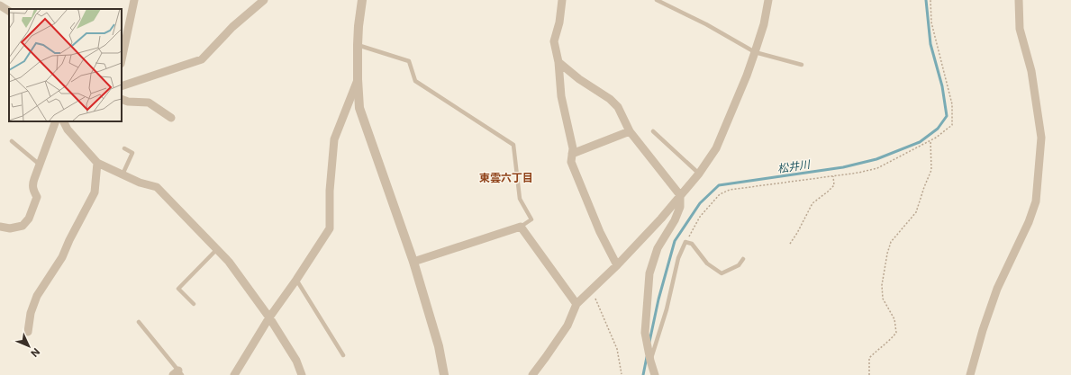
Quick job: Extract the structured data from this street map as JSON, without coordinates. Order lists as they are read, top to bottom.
{
  "districts": ["東雲六丁目"],
  "water": ["松井川"],
  "north": "bottom right"
}
